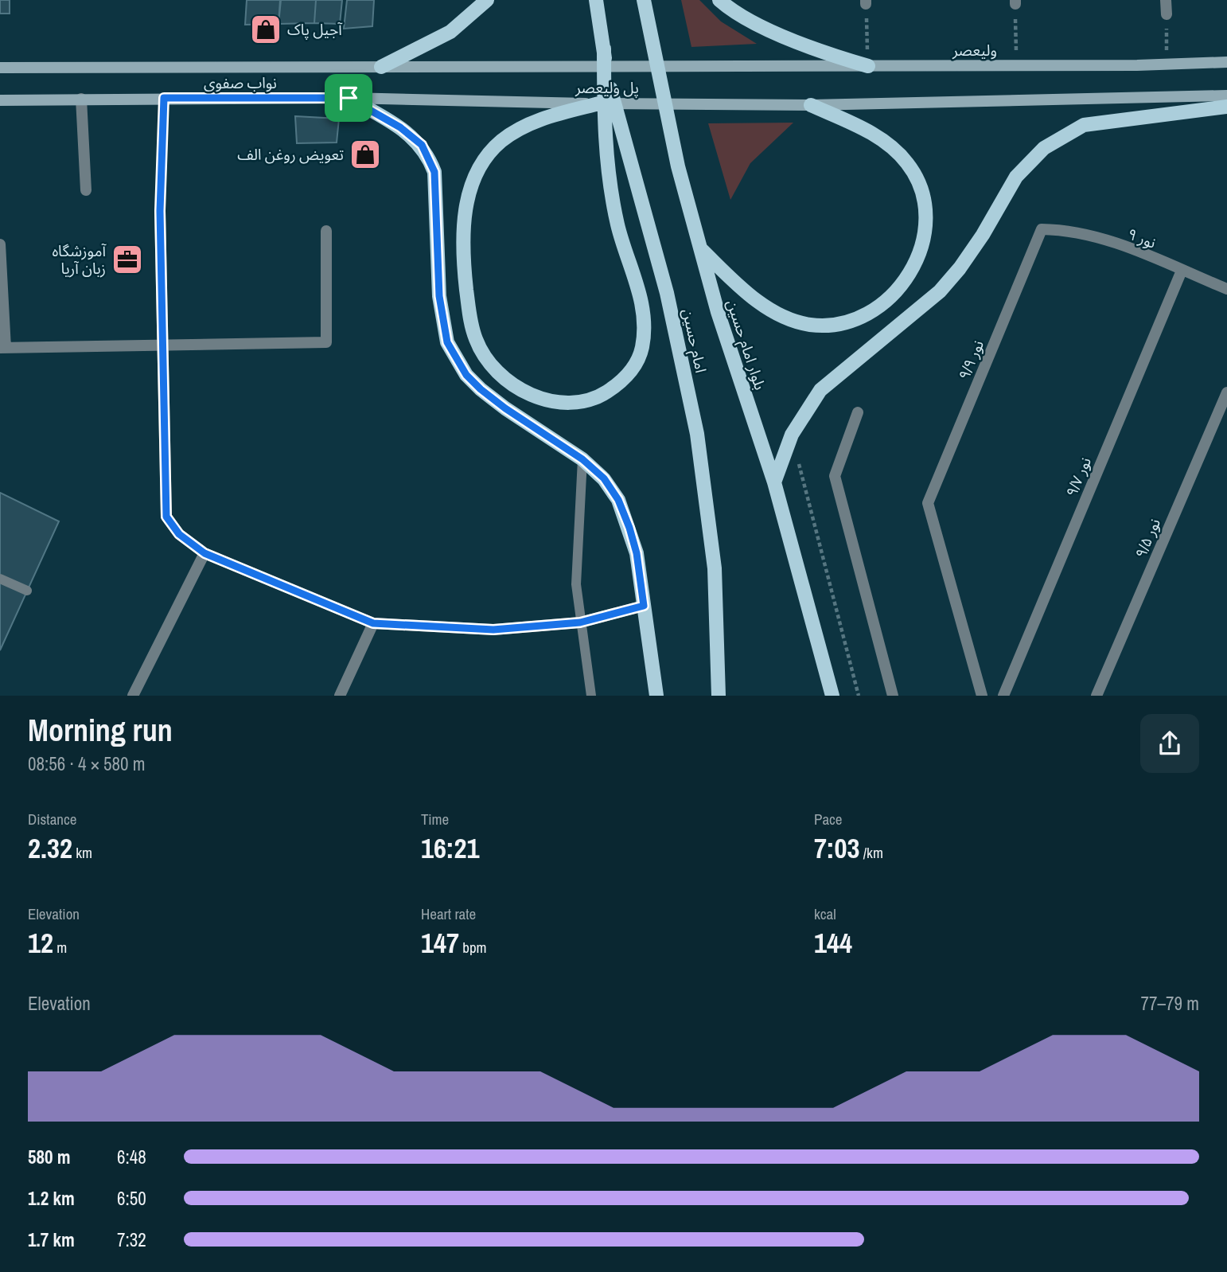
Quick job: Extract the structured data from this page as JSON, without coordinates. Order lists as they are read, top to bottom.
{
  "streets": {
    "main road": [
      "ولیعصر",
      "نواب صفوی",
      "پل ولیعصر",
      "امام حسین",
      "بلوار امام حسین"
    ],
    "street": [
      "نور ۹",
      "نور ۹/۹",
      "نور ۹/۷",
      "نور ۹/۵"
    ]
  },
  "crossings": [
    ["ولیعصر", "پل ولیعصر"],
    ["نواب صفوی", "پل ولیعصر"],
    ["نور ۹", "نور ۹/۹"],
    ["نور ۹", "نور ۹/۷"]
  ],
  "places": {
    "shop": ["آجیل پاک", "تعویض روغن الف"],
    "office": ["آموزشگاه زبان آریا"]
  },
  "page": {
    "heading": ["Morning run", "08:56 · 4 × 580 m"],
    "stats": [
      ["Distance", "2.32 km"],
      ["Time", "16:21"],
      ["Pace", "7:03 /km"],
      ["Elevation", "12 m"],
      ["Heart rate", "147 bpm"],
      ["kcal", "144"]
    ],
    "chart": ["Elevation", "77–79 m"],
    "list": [
      {
        "name": "580 m",
        "note": "6:48"
      },
      {
        "name": "1.2 km",
        "note": "6:50"
      },
      {
        "name": "1.7 km",
        "note": "7:32"
      }
    ]
  }
}
